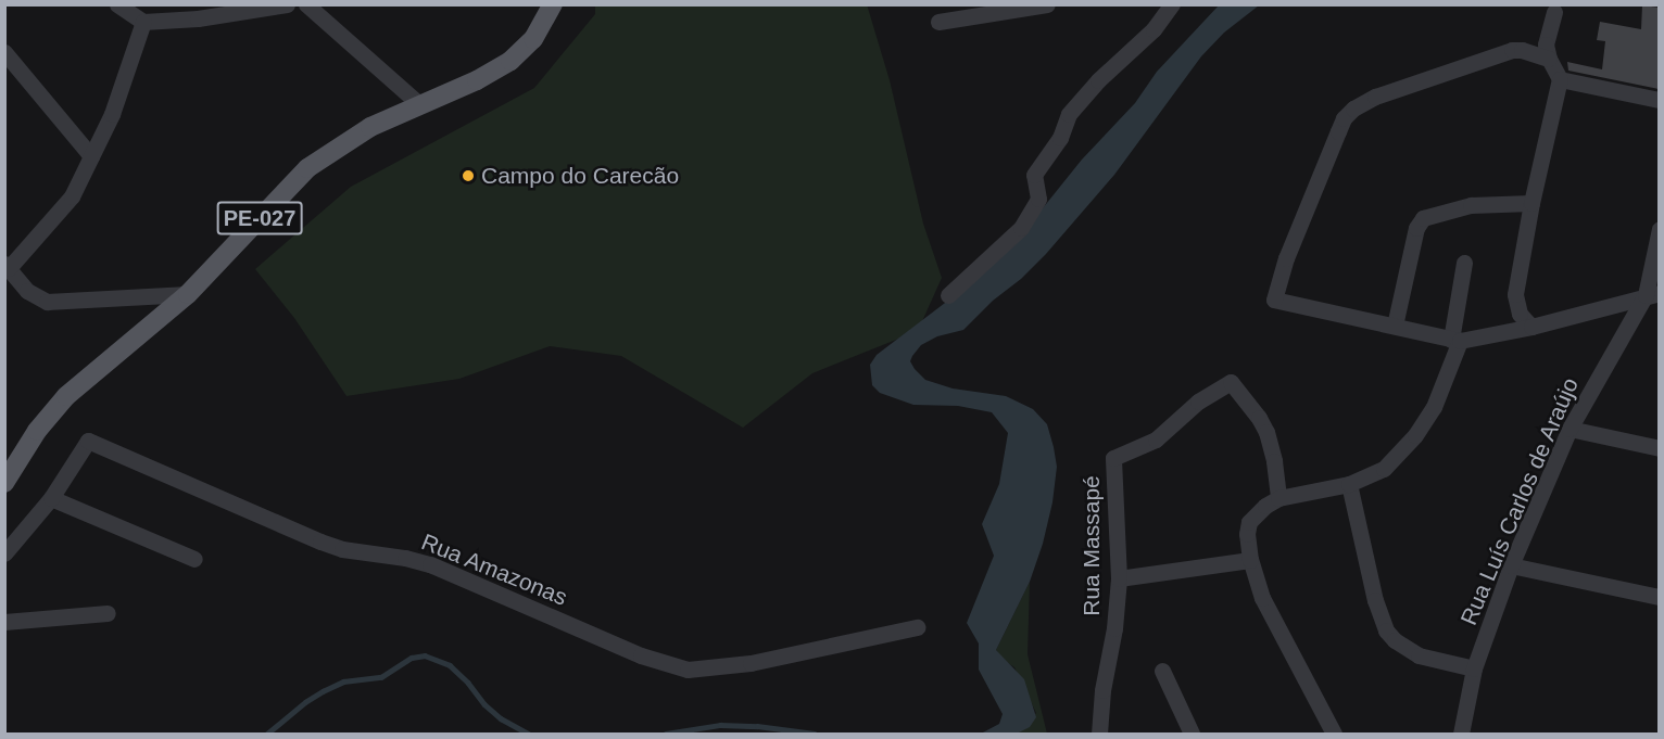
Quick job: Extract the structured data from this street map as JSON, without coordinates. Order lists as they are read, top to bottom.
{
  "streets": {
    "main road": ["PE-027"],
    "street": ["Rua Luís Carlos de Araújo", "Rua Massapé", "Rua Amazonas"]
  },
  "places": ["Campo do Carecão"]
}
